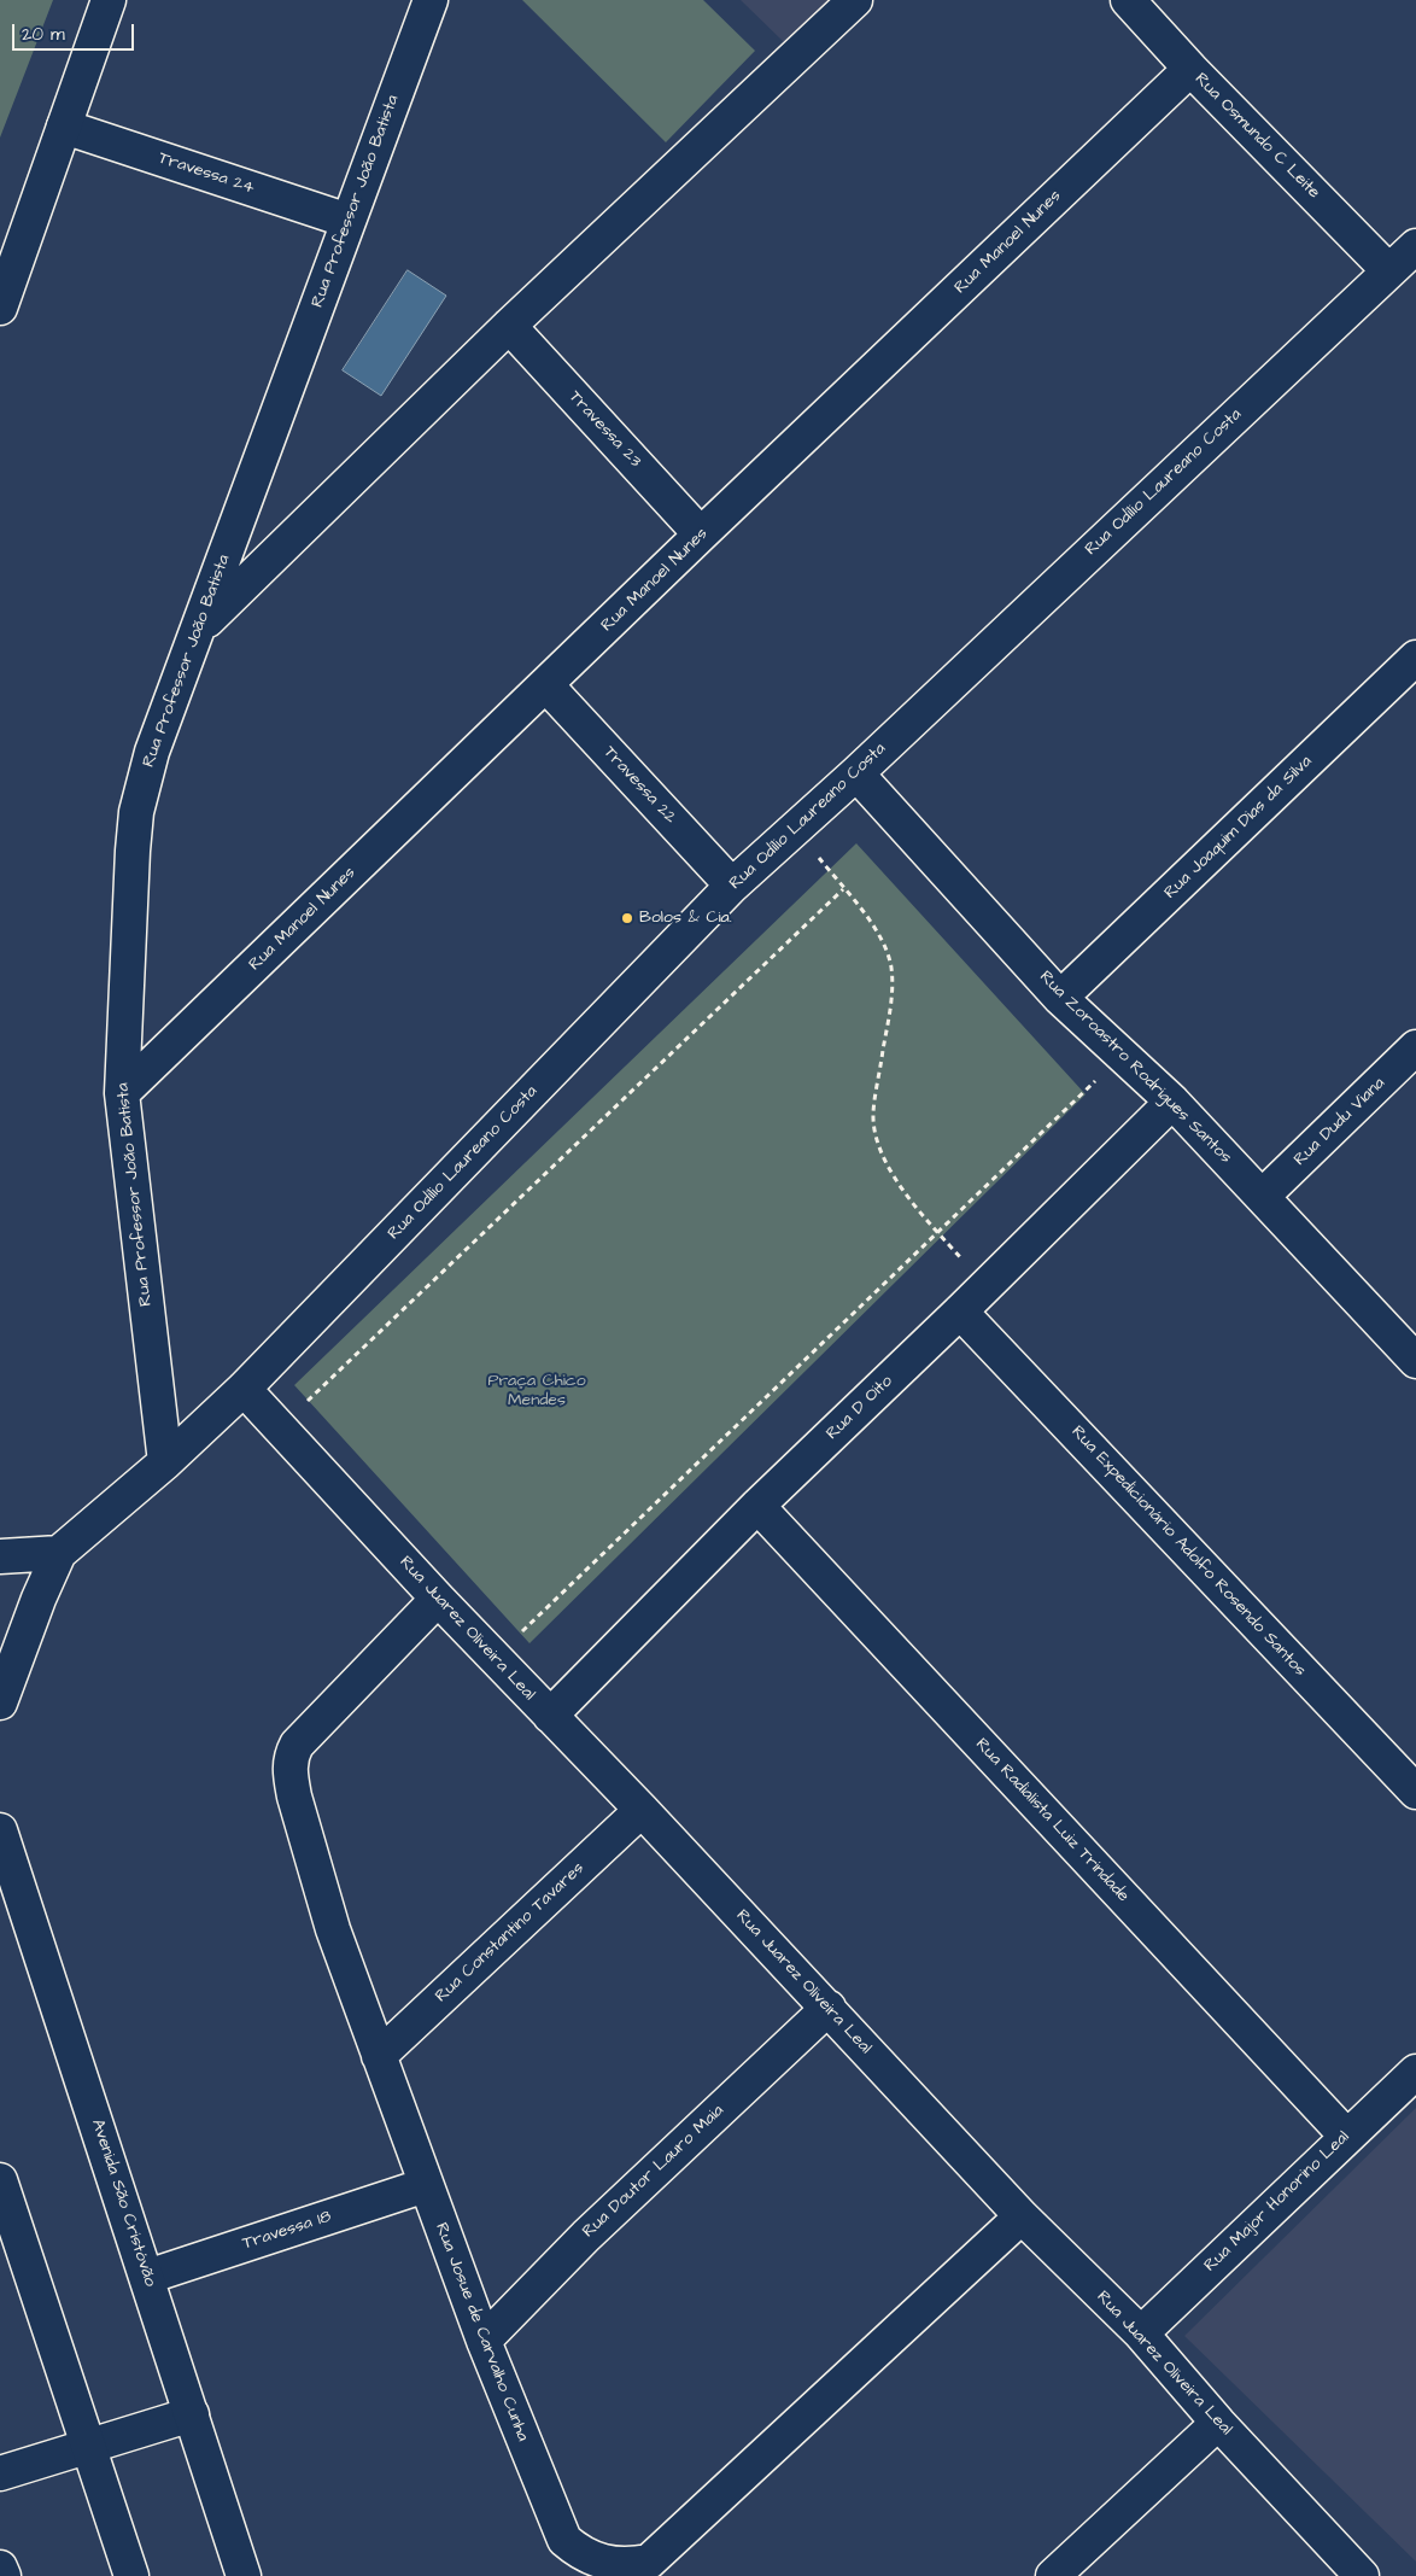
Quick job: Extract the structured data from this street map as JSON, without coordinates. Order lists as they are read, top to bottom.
{
  "streets": {
    "street": [
      "Rua Osmundo C Leite",
      "Travessa 24",
      "Rua Professor João Batista",
      "Rua Manoel Nunes",
      "Travessa 23",
      "Rua Odílio Laureano Costa",
      "Travessa 22",
      "Rua Joaquim Dias da Silva",
      "Rua Zoroastro Rodrigues Santos",
      "Rua Dudu Viana",
      "Rua D Oito",
      "Rua Expedicionário Adolfo Rosendo Santos",
      "Rua Juarez Oliveira Leal",
      "Rua Radialista Luiz Trindade",
      "Rua Constantino Tavares",
      "Rua Doutor Lauro Maia",
      "Rua Major Honorino Leal",
      "Avenida São Cristóvão",
      "Travessa 18",
      "Rua Josue de Carvalho Cunha"
    ]
  },
  "crossings": [
    ["Rua Osmundo C Leite", "Rua Manoel Nunes"],
    ["Rua Osmundo C Leite", "Rua Odílio Laureano Costa"],
    ["Travessa 24", "Rua Professor João Batista"],
    ["Rua Professor João Batista", "Rua Manoel Nunes"],
    ["Rua Professor João Batista", "Rua Odílio Laureano Costa"],
    ["Rua Manoel Nunes", "Travessa 23"],
    ["Rua Manoel Nunes", "Travessa 22"],
    ["Rua Odílio Laureano Costa", "Travessa 22"],
    ["Rua Odílio Laureano Costa", "Rua Zoroastro Rodrigues Santos"],
    ["Rua Odílio Laureano Costa", "Rua Juarez Oliveira Leal"],
    ["Rua Joaquim Dias da Silva", "Rua Zoroastro Rodrigues Santos"],
    ["Rua Zoroastro Rodrigues Santos", "Rua Dudu Viana"],
    ["Rua Zoroastro Rodrigues Santos", "Rua D Oito"],
    ["Rua D Oito", "Rua Expedicionário Adolfo Rosendo Santos"],
    ["Rua D Oito", "Rua Juarez Oliveira Leal"],
    ["Rua D Oito", "Rua Radialista Luiz Trindade"],
    ["Rua Juarez Oliveira Leal", "Rua Constantino Tavares"],
    ["Rua Juarez Oliveira Leal", "Rua Doutor Lauro Maia"],
    ["Rua Juarez Oliveira Leal", "Rua Major Honorino Leal"],
    ["Rua Juarez Oliveira Leal", "Rua Josue de Carvalho Cunha"],
    ["Rua Radialista Luiz Trindade", "Rua Major Honorino Leal"],
    ["Rua Constantino Tavares", "Rua Josue de Carvalho Cunha"],
    ["Rua Doutor Lauro Maia", "Rua Josue de Carvalho Cunha"],
    ["Avenida São Cristóvão", "Travessa 18"],
    ["Travessa 18", "Rua Josue de Carvalho Cunha"]
  ],
  "parks": ["Praça Chico Mendes"],
  "places": ["Bolos & Cia."],
  "scale_bar": "20 m"
}
